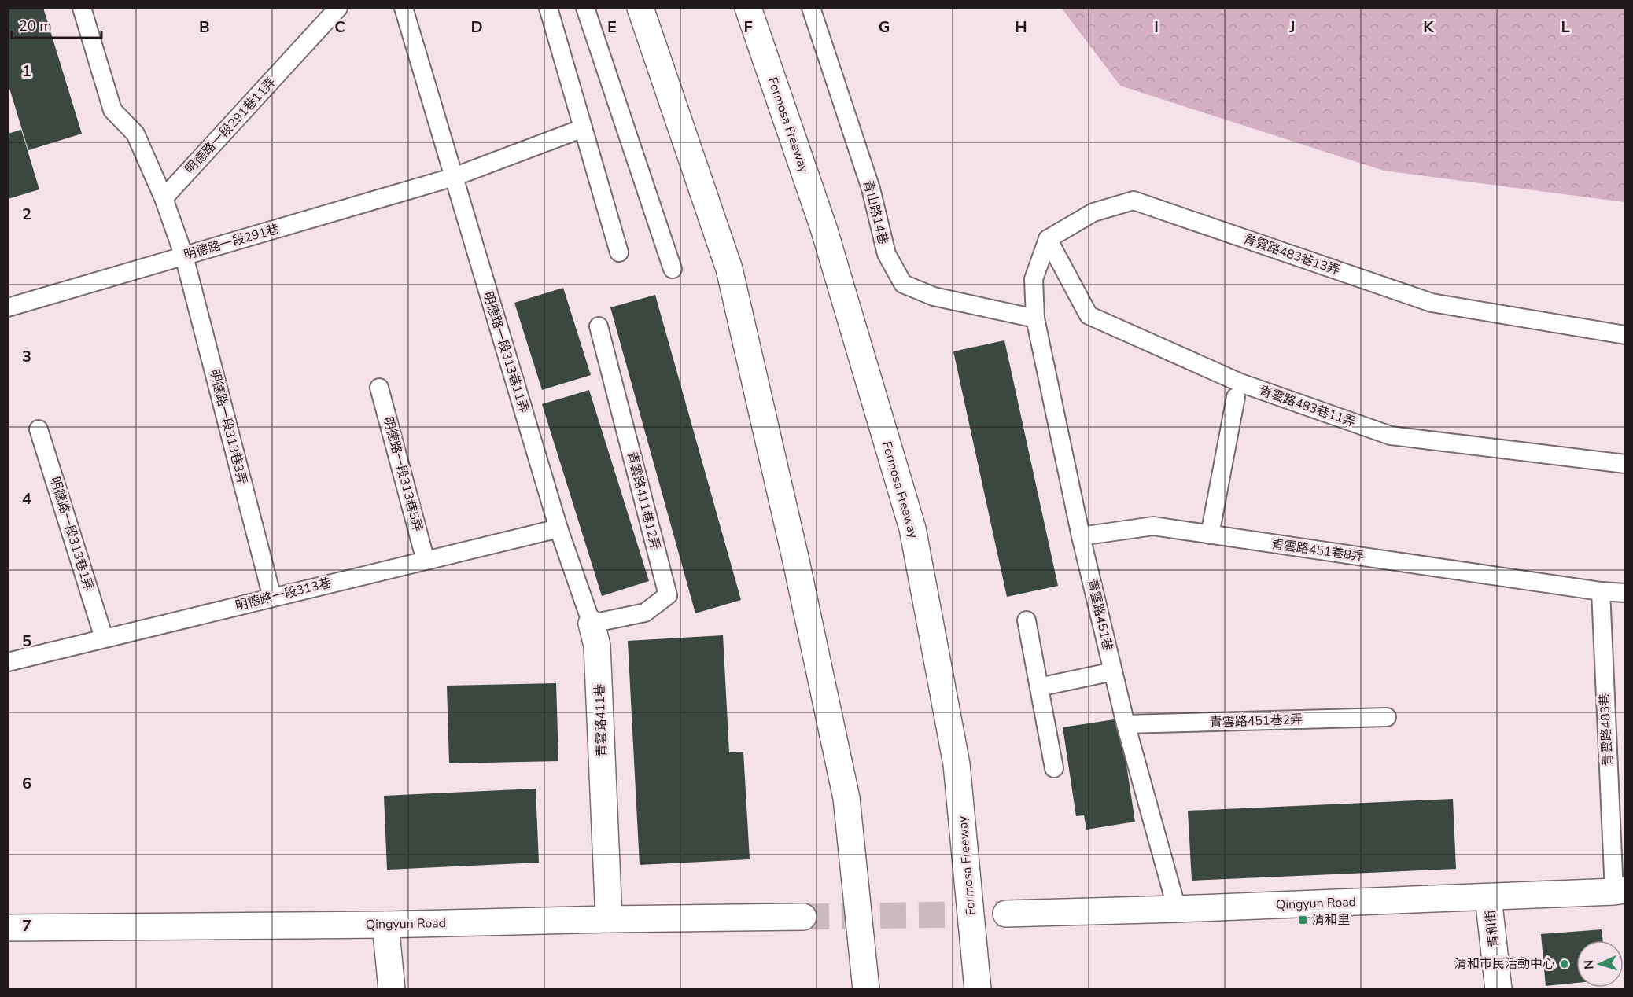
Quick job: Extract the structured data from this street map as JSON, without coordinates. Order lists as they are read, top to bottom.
{
  "streets": {
    "main road": [
      "Formosa Freeway",
      "青雲路411巷",
      "Qingyun Road",
      "青和街"
    ],
    "lane": [
      "明德路一段291巷11弄",
      "青山路14巷",
      "明德路一段291巷",
      "青雲路483巷13弄",
      "明德路一段313巷11弄",
      "青雲路483巷11弄",
      "明德路一段313巷3弄",
      "明德路一段313巷5弄",
      "青雲路411巷12弄",
      "明德路一段313巷1弄",
      "青雲路451巷8弄",
      "明德路一段313巷",
      "青雲路451巷",
      "青雲路451巷2弄",
      "青雲路483巷"
    ]
  },
  "crossings": [
    ["青山路14巷", "青雲路451巷"],
    ["明德路一段291巷", "明德路一段313巷11弄"],
    ["明德路一段291巷", "明德路一段313巷3弄"],
    ["青雲路483巷13弄", "青雲路483巷11弄"],
    ["明德路一段313巷11弄", "明德路一段313巷"],
    ["明德路一段313巷11弄", "青雲路411巷"],
    ["明德路一段313巷3弄", "明德路一段313巷"],
    ["明德路一段313巷5弄", "明德路一段313巷"],
    ["青雲路411巷12弄", "青雲路411巷"],
    ["明德路一段313巷1弄", "明德路一段313巷"],
    ["青雲路451巷8弄", "青雲路451巷"],
    ["青雲路451巷8弄", "青雲路483巷"],
    ["明德路一段313巷", "青雲路411巷"],
    ["青雲路451巷", "青雲路451巷2弄"],
    ["青雲路451巷", "Qingyun Road"],
    ["青雲路411巷", "Qingyun Road"],
    ["青雲路483巷", "Qingyun Road"],
    ["Qingyun Road", "青和街"]
  ],
  "places": {
    "transit": ["清和里"],
    "other": ["清和市民活動中心"]
  },
  "scale_bar": "20 m",
  "north": "left",
  "grid": {
    "columns": [
      "B",
      "C",
      "D",
      "E",
      "F",
      "G",
      "H",
      "I",
      "J",
      "K",
      "L"
    ],
    "rows": [
      "1",
      "2",
      "3",
      "4",
      "5",
      "6",
      "7"
    ]
  }
}
